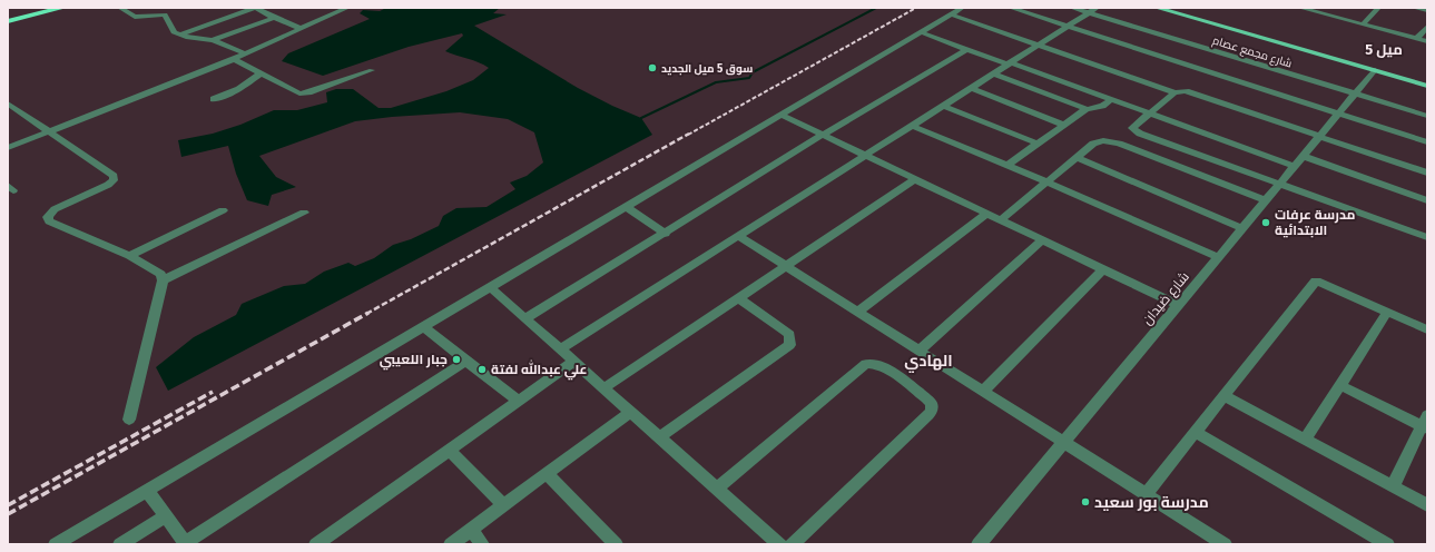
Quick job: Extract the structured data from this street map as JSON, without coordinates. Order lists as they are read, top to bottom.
{
  "streets": {
    "street": ["شارع مجمع عصام", "شارع ضيدان"]
  },
  "crossings": [
    ["شارع مجمع عصام", "شارع ضيدان"]
  ],
  "districts": ["5 ميل", "الهادي"],
  "places": [
    "سوق 5 ميل الجديد",
    "مدرسة عرفات الابتدائية",
    "جبار اللعيبي",
    "علي عبدالله لفتة",
    "مدرسة بور سعيد"
  ]
}
